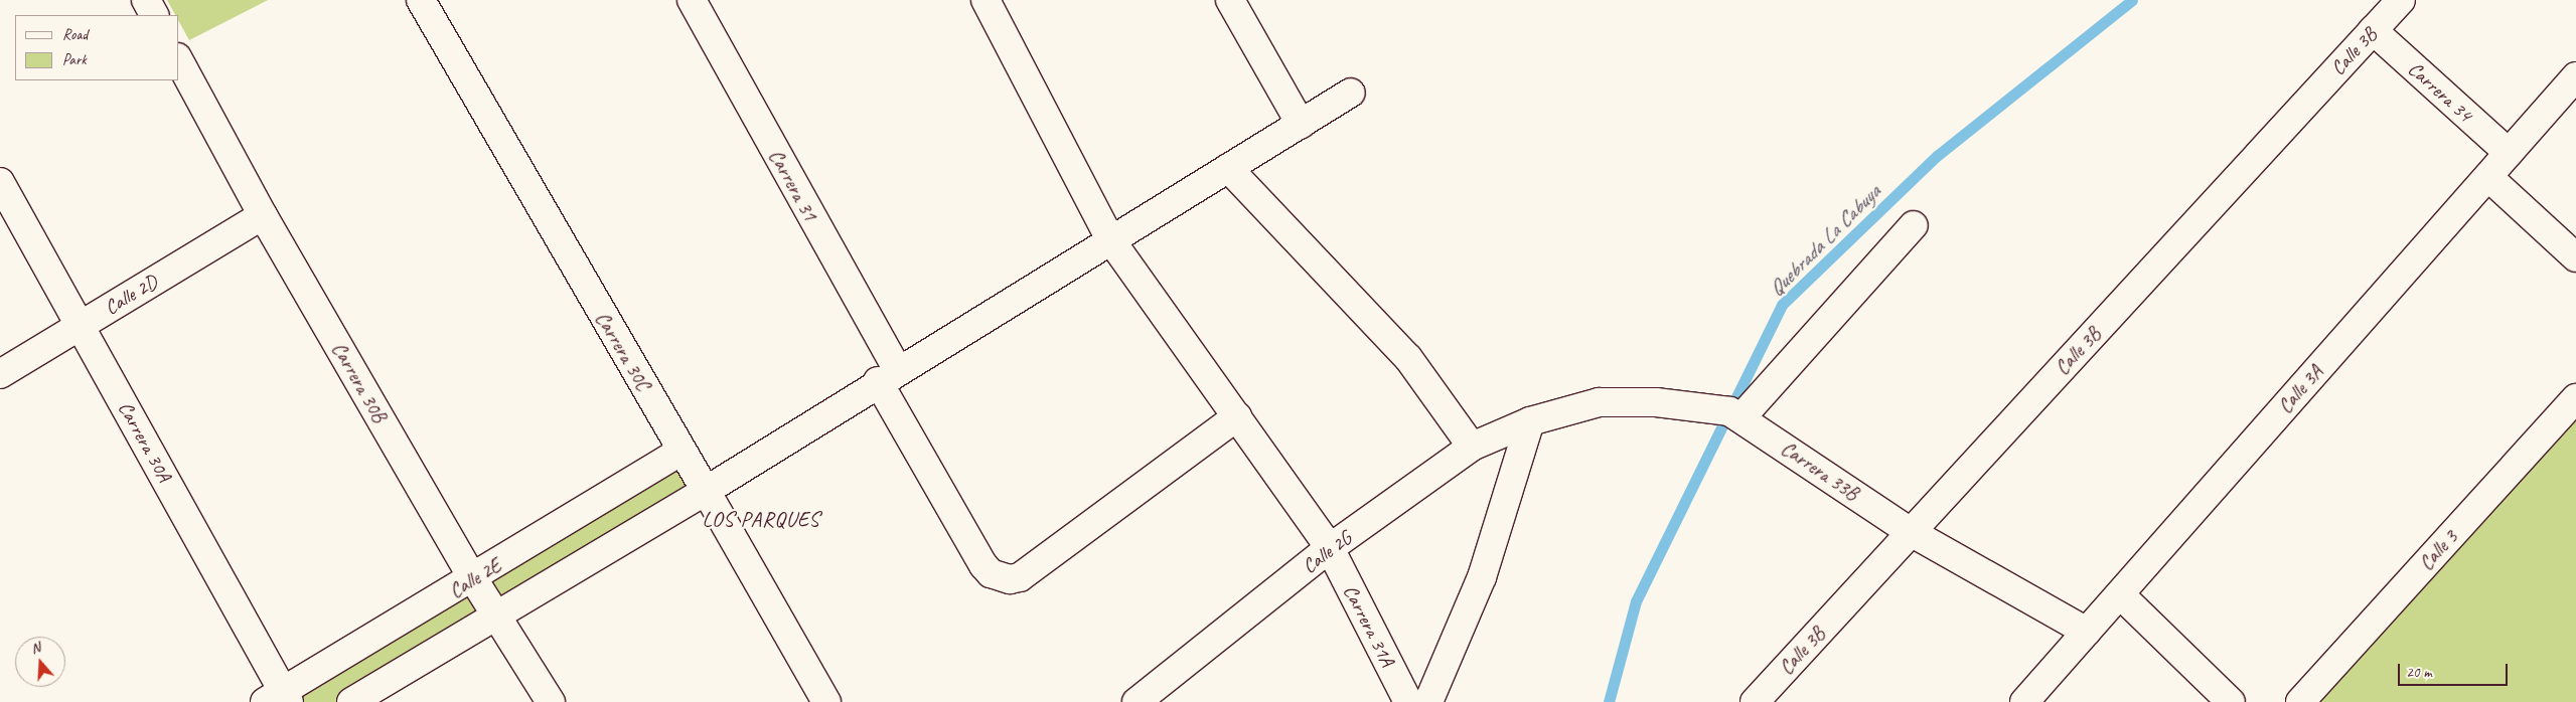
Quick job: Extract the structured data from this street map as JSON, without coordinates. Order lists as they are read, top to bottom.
{
  "streets": {
    "street": [
      "Calle 3B",
      "Carrera 34",
      "Carrera 31",
      "Calle 2D",
      "Carrera 30C",
      "Carrera 30B",
      "Calle 3A",
      "Carrera 30A",
      "Carrera 33B",
      "Calle 3",
      "Calle 2G",
      "Calle 2E",
      "Carrera 31A"
    ]
  },
  "crossings": [
    ["Calle 3B", "Carrera 34"],
    ["Calle 3B", "Carrera 33B"],
    ["Carrera 34", "Calle 3A"],
    ["Carrera 31", "Calle 2E"],
    ["Carrera 31", "Carrera 31A"],
    ["Calle 2D", "Carrera 30B"],
    ["Calle 2D", "Carrera 30A"],
    ["Carrera 30C", "Calle 2E"],
    ["Carrera 30B", "Calle 2E"],
    ["Calle 3A", "Carrera 33B"],
    ["Carrera 30A", "Calle 2E"],
    ["Carrera 33B", "Calle 2G"],
    ["Calle 2G", "Carrera 31A"],
    ["Calle 2E", "Carrera 31A"]
  ],
  "districts": ["LOS PARQUES"],
  "water": ["Quebrada La Cabuya"],
  "legend": ["Road", "Park"],
  "scale_bar": "20 m",
  "north": "top"
}
